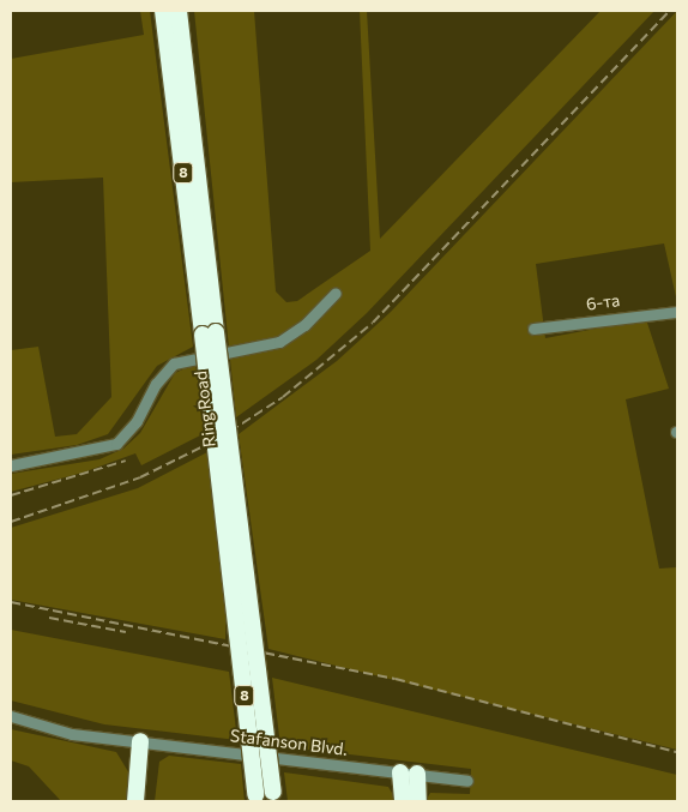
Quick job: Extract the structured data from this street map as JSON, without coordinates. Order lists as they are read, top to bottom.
{
  "streets": {
    "highway": ["8", "Ring Road"],
    "street": ["6-та", "Stafanson Blvd."]
  }
}
